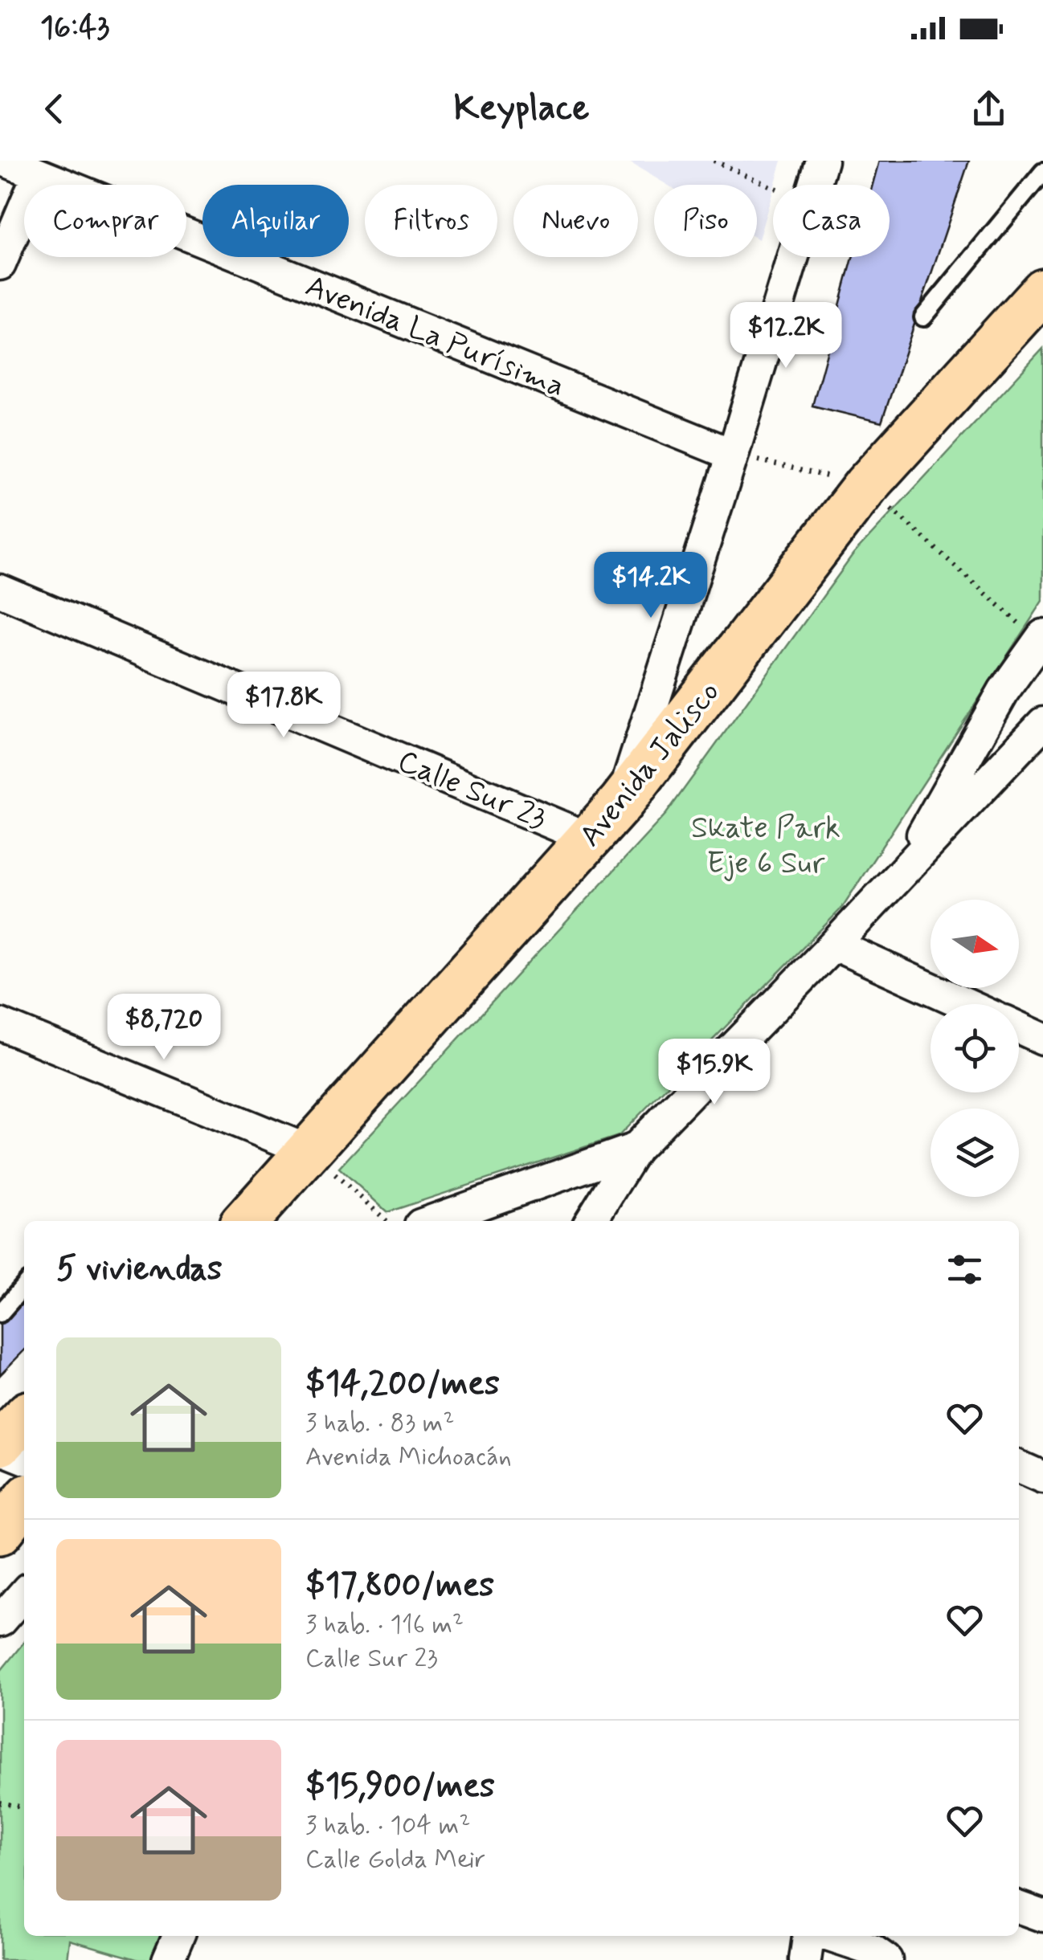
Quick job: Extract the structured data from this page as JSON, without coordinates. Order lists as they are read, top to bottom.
{
  "streets": {
    "main road": ["Avenida Jalisco"],
    "street": ["Avenida La Purísima", "Calle Sur 23"]
  },
  "crossings": [
    ["Avenida Jalisco", "Calle Sur 23"]
  ],
  "parks": ["Skate Park Eje 6 Sur"],
  "north": "right",
  "page": {
    "status": "16:43",
    "header": "Keyplace",
    "chip": [
      "Comprar",
      "Alquilar",
      "Filtros",
      "Nuevo",
      "Piso",
      "Casa"
    ],
    "price": [
      "$12.2K",
      "$14.2K",
      "$17.8K",
      "$8,720",
      "$15.9K"
    ],
    "heading": "5 viviendas",
    "list": [
      {
        "name": "$14,200/mes",
        "note": "3 hab. · 83 m² · Avenida Michoacán"
      },
      {
        "name": "$17,800/mes",
        "note": "3 hab. · 116 m² · Calle Sur 23"
      },
      {
        "name": "$15,900/mes",
        "note": "3 hab. · 104 m² · Calle Golda Meir"
      }
    ]
  }
}
